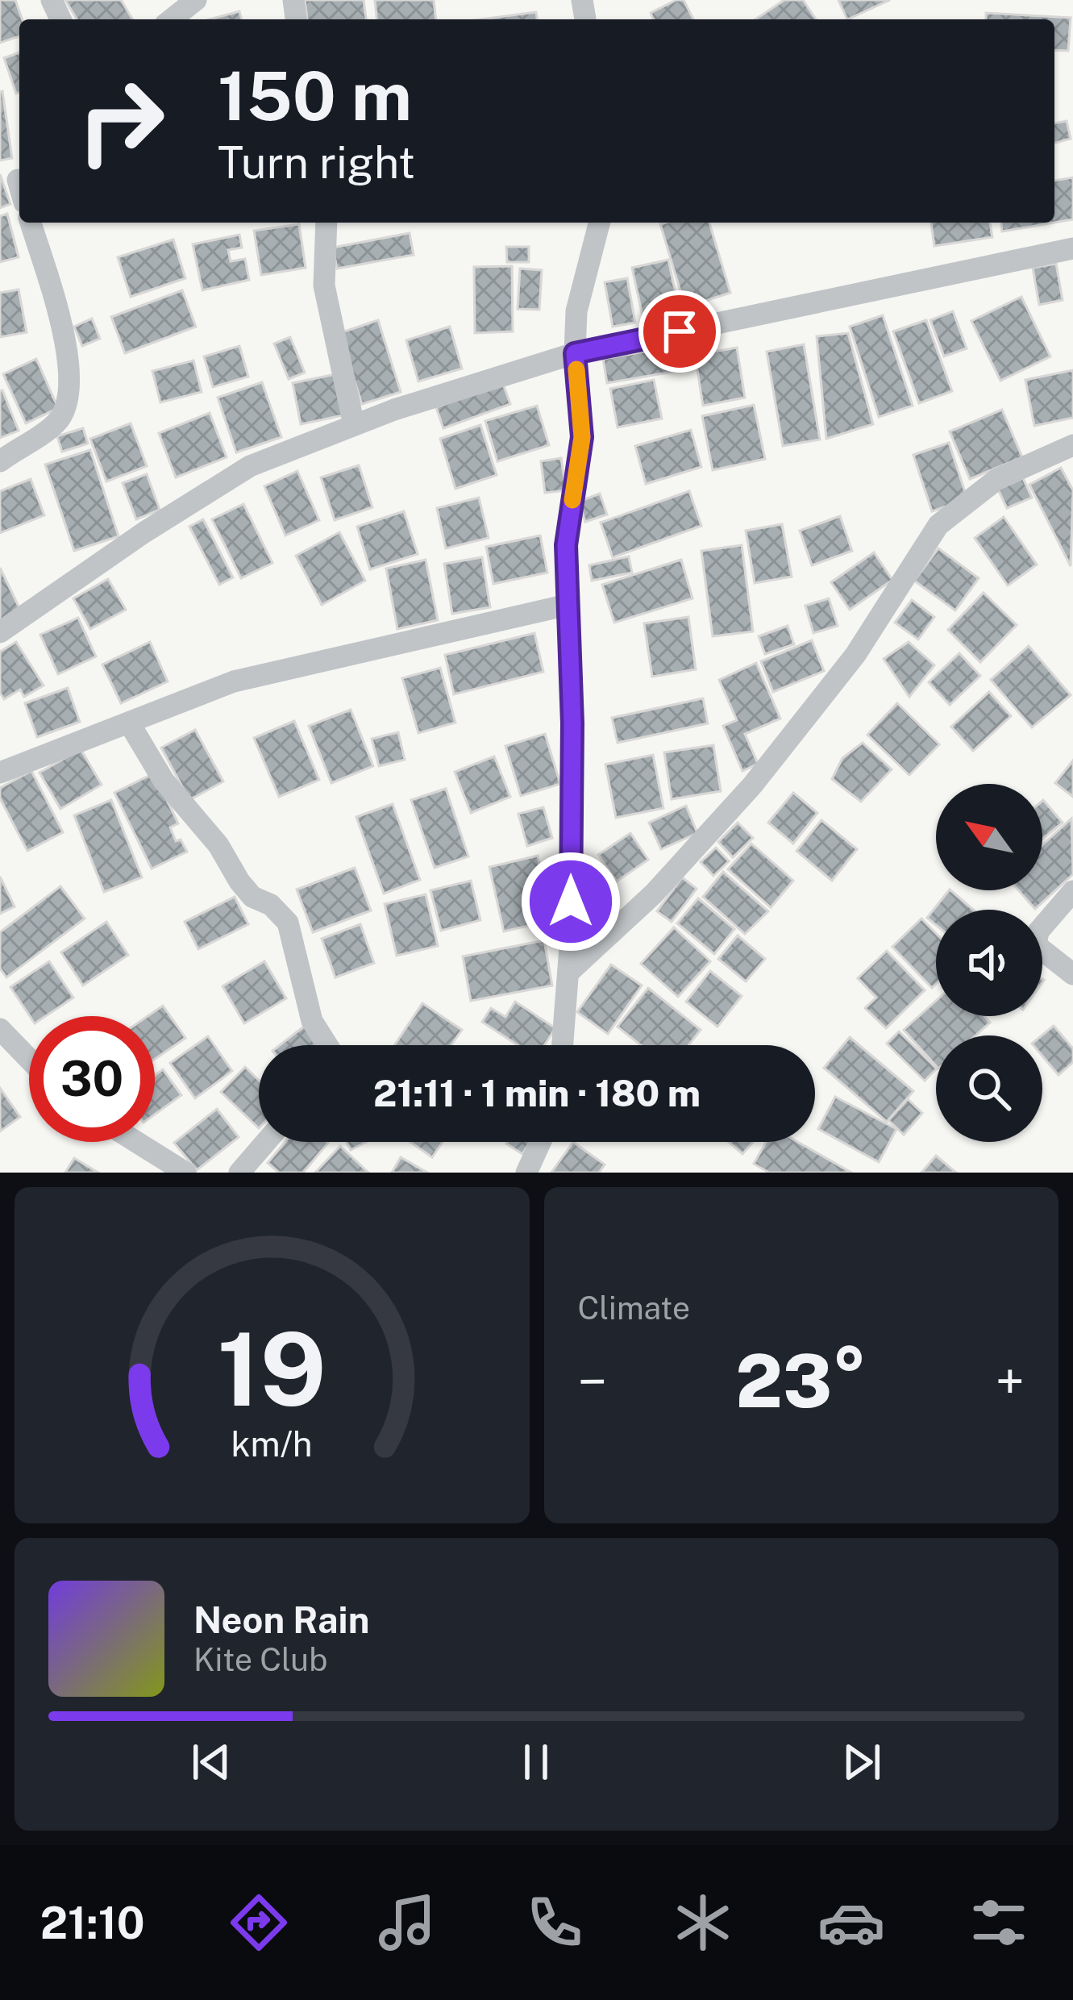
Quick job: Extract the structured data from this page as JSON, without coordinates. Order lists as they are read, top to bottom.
{
  "north": "top left",
  "page": {
    "turn": ["150 m", "Turn right"],
    "limit": "30",
    "trip": "21:11 · 1 min · 180 m",
    "tile": "Climate",
    "heat": ["−", "23°", "+"],
    "song": ["Neon Rain", "Kite Club"],
    "tabs": "21:10",
    "gauge": ["19", "km/h"]
  }
}
